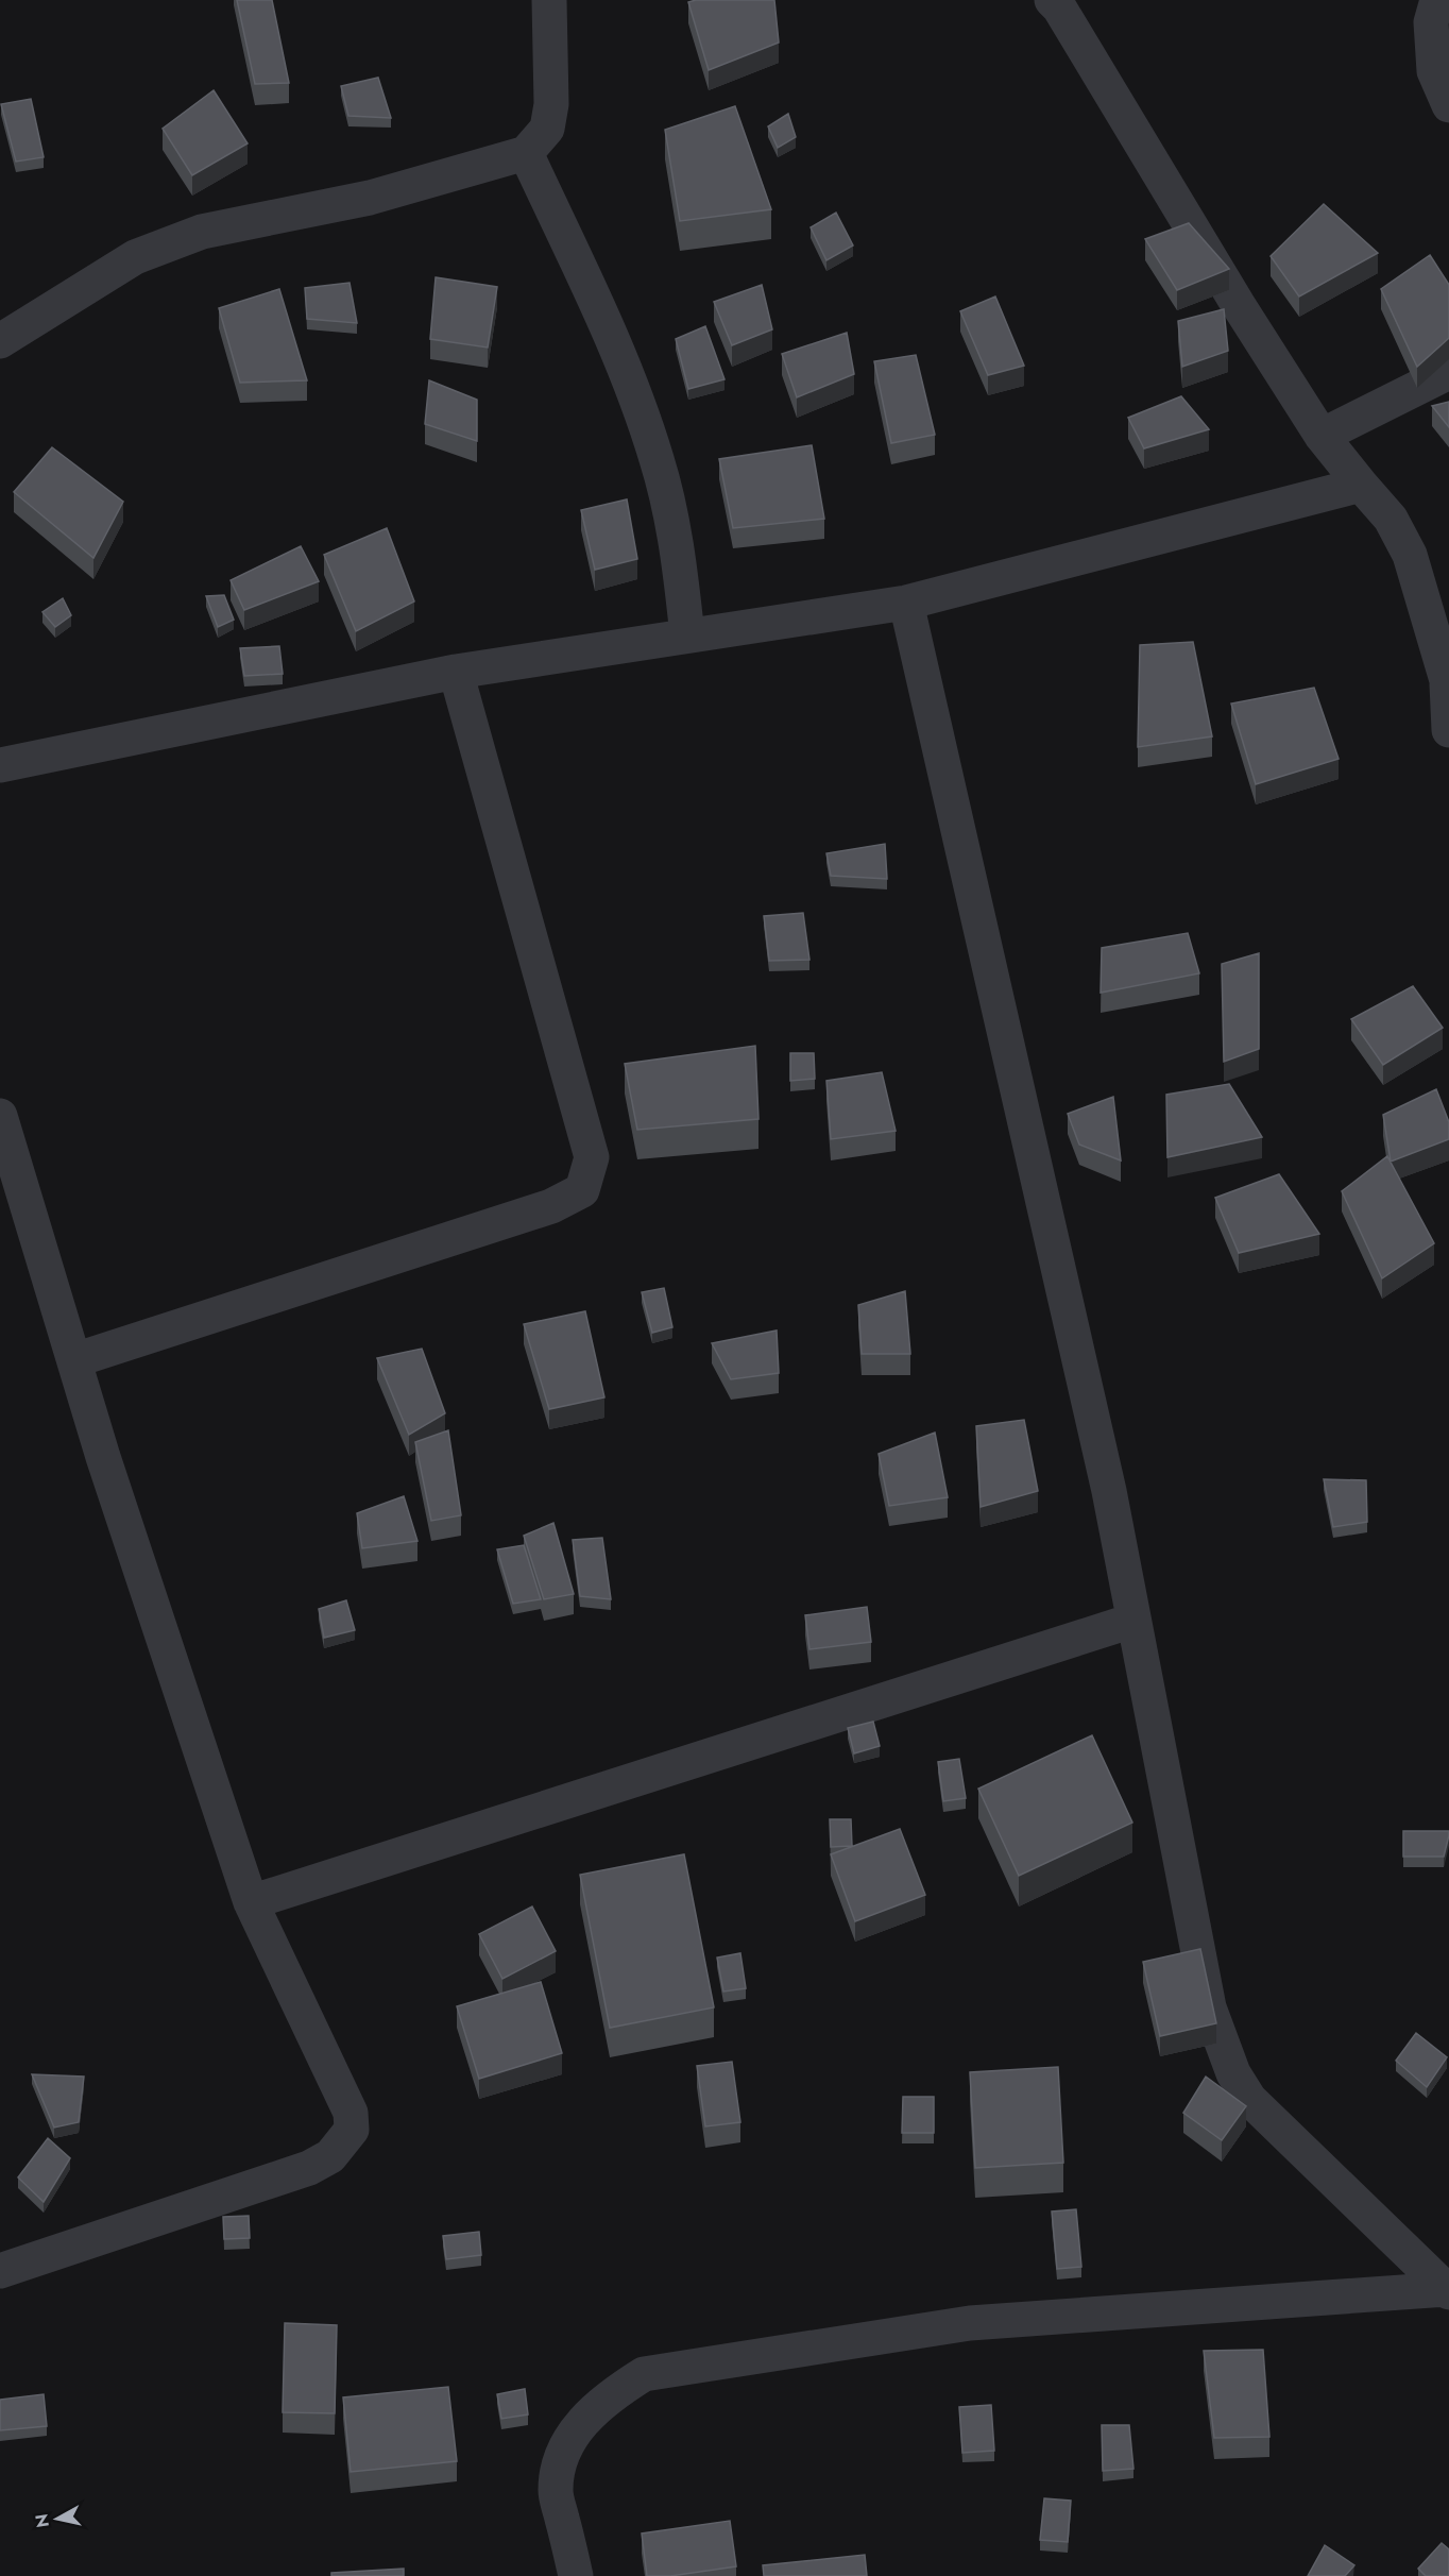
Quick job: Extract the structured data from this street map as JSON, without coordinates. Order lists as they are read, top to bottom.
{
  "north": "left"
}
